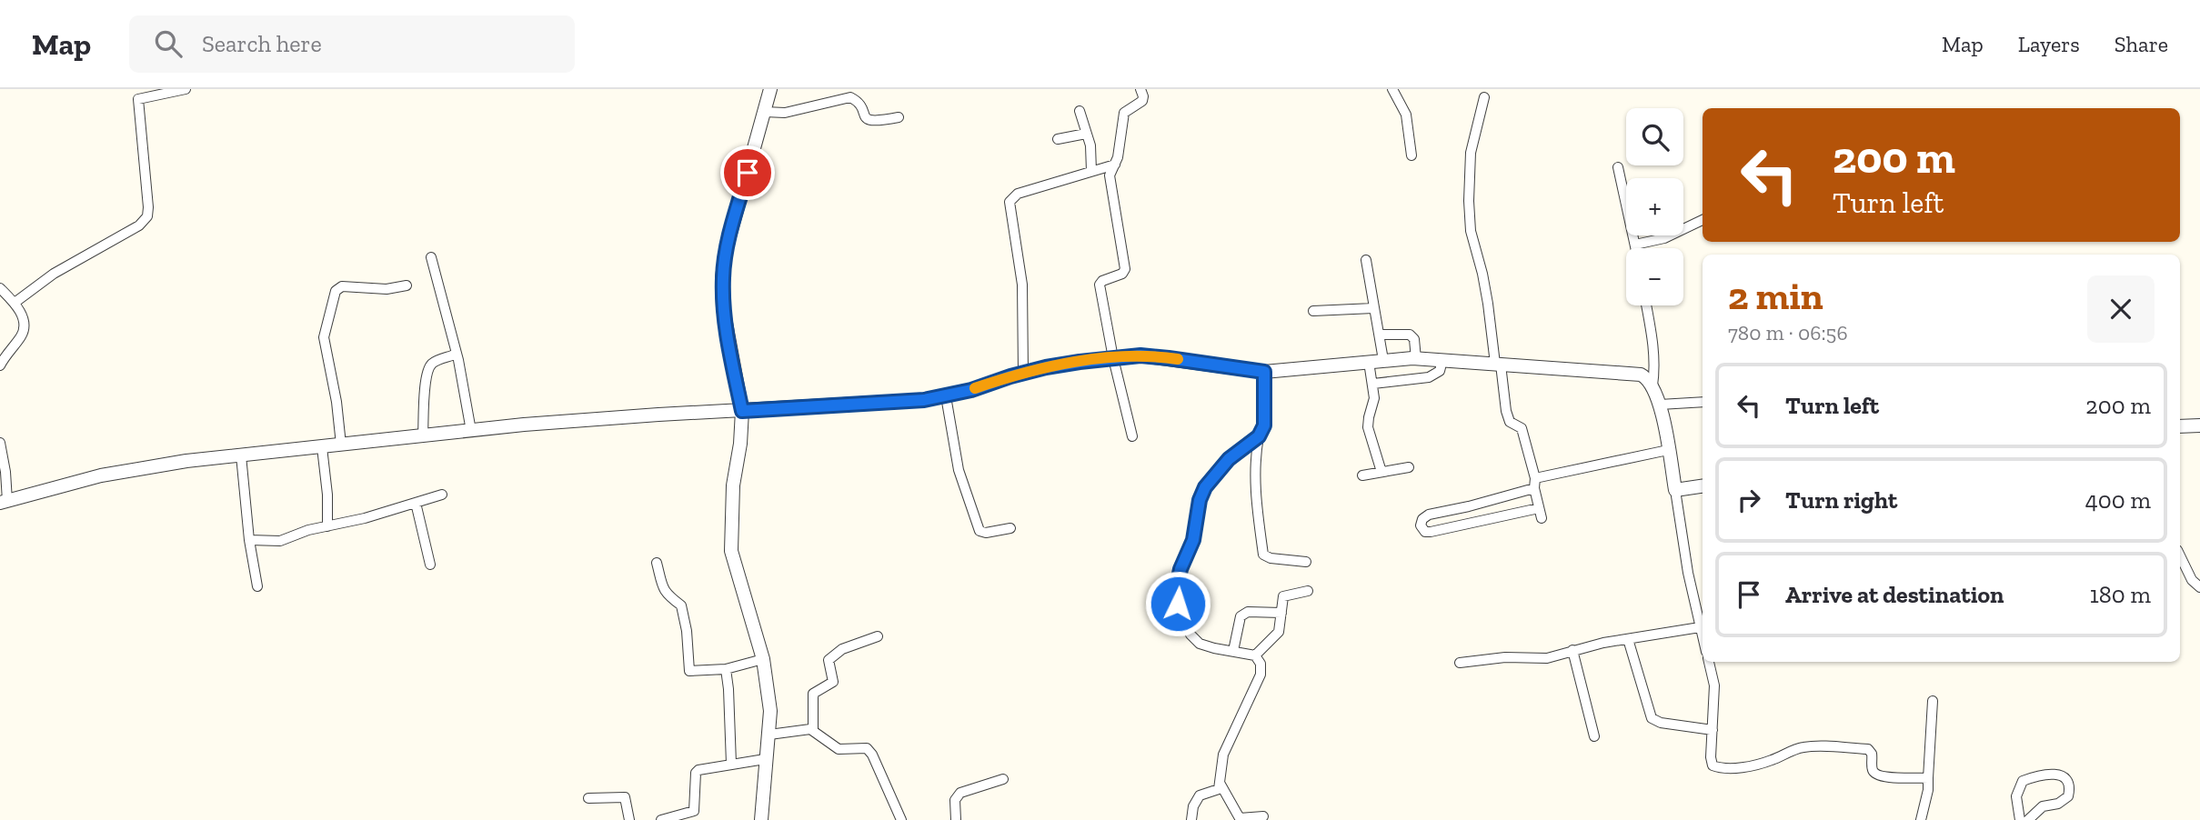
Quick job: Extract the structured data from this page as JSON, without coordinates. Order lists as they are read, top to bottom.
{
  "page": {
    "header": "Map",
    "search": "Search here",
    "nav": ["Map", "Layers", "Share"],
    "map_buttons": ["+", "−"],
    "turn": ["200 m", "Turn left"],
    "heading": ["2 min", "780 m · 06:56"],
    "list": [
      {
        "name": "Turn left",
        "value": "200 m"
      },
      {
        "name": "Turn right",
        "value": "400 m"
      },
      {
        "name": "Arrive at destination",
        "value": "180 m"
      }
    ]
  }
}
